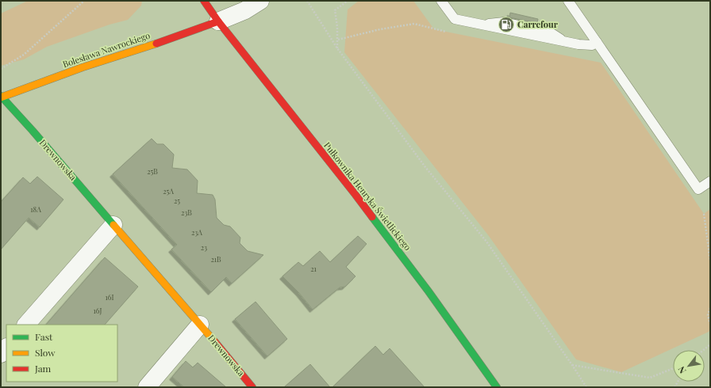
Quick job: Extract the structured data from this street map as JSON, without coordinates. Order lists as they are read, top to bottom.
{
  "streets": {
    "street": ["Bolesława Nawrockiego", "Drewnowska", "Pułkownika Henryka Świetlickiego"]
  },
  "crossings": [
    ["Bolesława Nawrockiego", "Drewnowska"],
    ["Bolesława Nawrockiego", "Pułkownika Henryka Świetlickiego"]
  ],
  "places": {
    "fuel station": ["Carrefour"]
  },
  "house_numbers": [
    "25B",
    "25A",
    "25",
    "18A",
    "23B",
    "23A",
    "23",
    "21B",
    "21",
    "16I",
    "16J"
  ],
  "legend": ["Fast", "Slow", "Jam"],
  "north": "bottom left"
}
